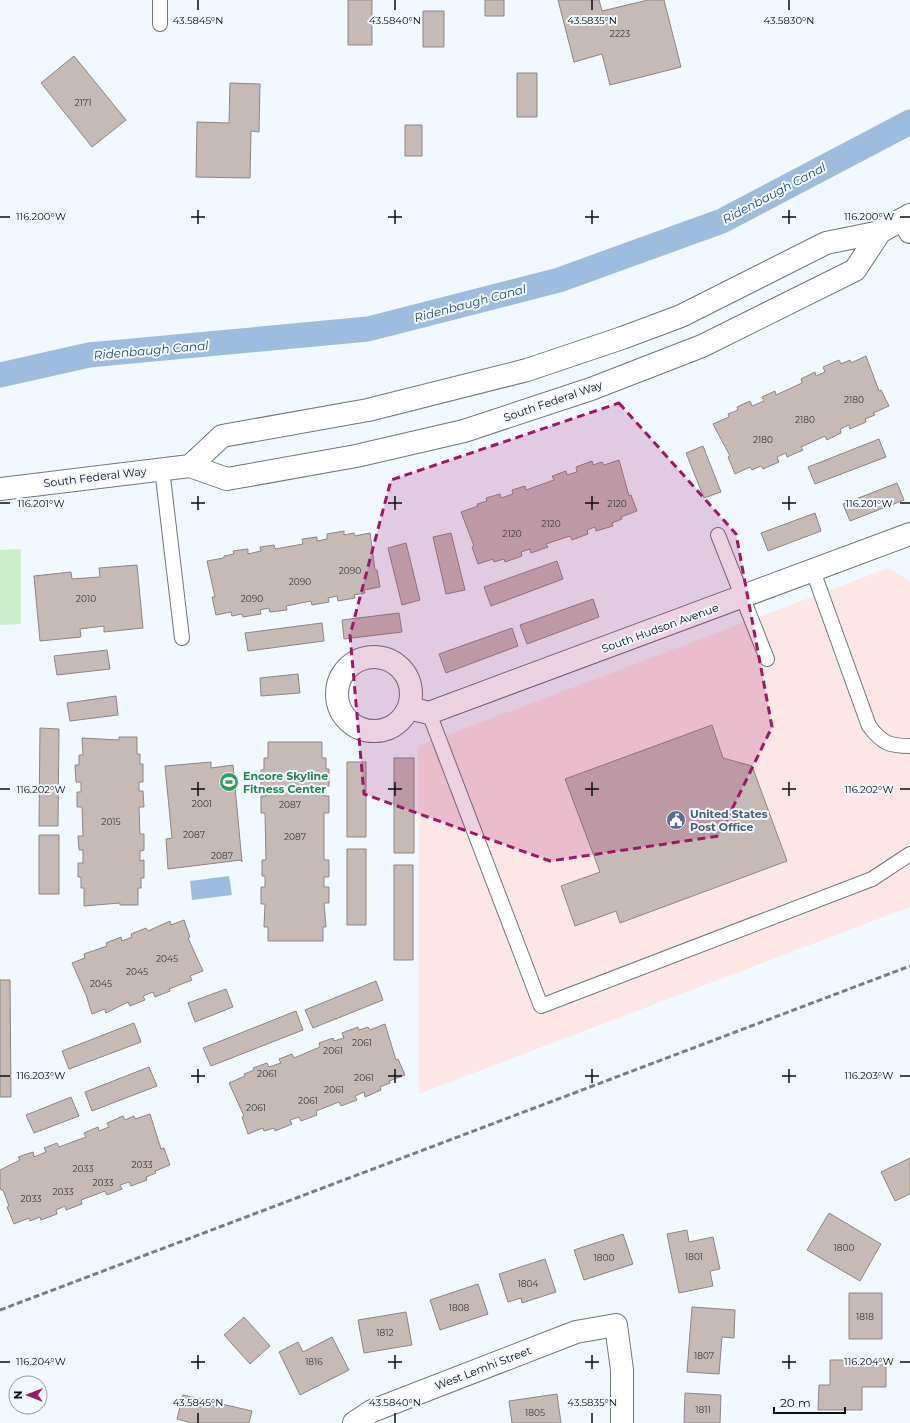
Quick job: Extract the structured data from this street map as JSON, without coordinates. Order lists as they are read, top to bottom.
{
  "streets": {
    "main road": ["South Federal Way", "South Hudson Avenue", "West Lemhi Street"]
  },
  "water": ["Ridenbaugh Canal"],
  "places": {
    "sports": ["Encore Skyline Fitness Center"],
    "public building": ["United States Post Office"]
  },
  "house_numbers": [
    "2223",
    "2171",
    "2180",
    "2180",
    "2180",
    "2120",
    "2120",
    "2120",
    "2090",
    "2090",
    "2010",
    "2090",
    "2001",
    "2087",
    "2015",
    "2087",
    "2087",
    "2087",
    "2045",
    "2045",
    "2045",
    "2061",
    "2061",
    "2061",
    "2061",
    "2061",
    "2061",
    "2061",
    "2033",
    "2033",
    "2033",
    "2033",
    "2033",
    "1800",
    "1801",
    "1800",
    "1804",
    "1808",
    "1818",
    "1812",
    "1807",
    "1816",
    "1811",
    "1805"
  ],
  "scale_bar": "20 m",
  "north": "left",
  "coordinates": [
    "43.5845°N",
    "43.5840°N",
    "43.5835°N",
    "43.5830°N",
    "116.200°W",
    "116.201°W",
    "116.202°W",
    "116.203°W",
    "116.204°W"
  ]
}
